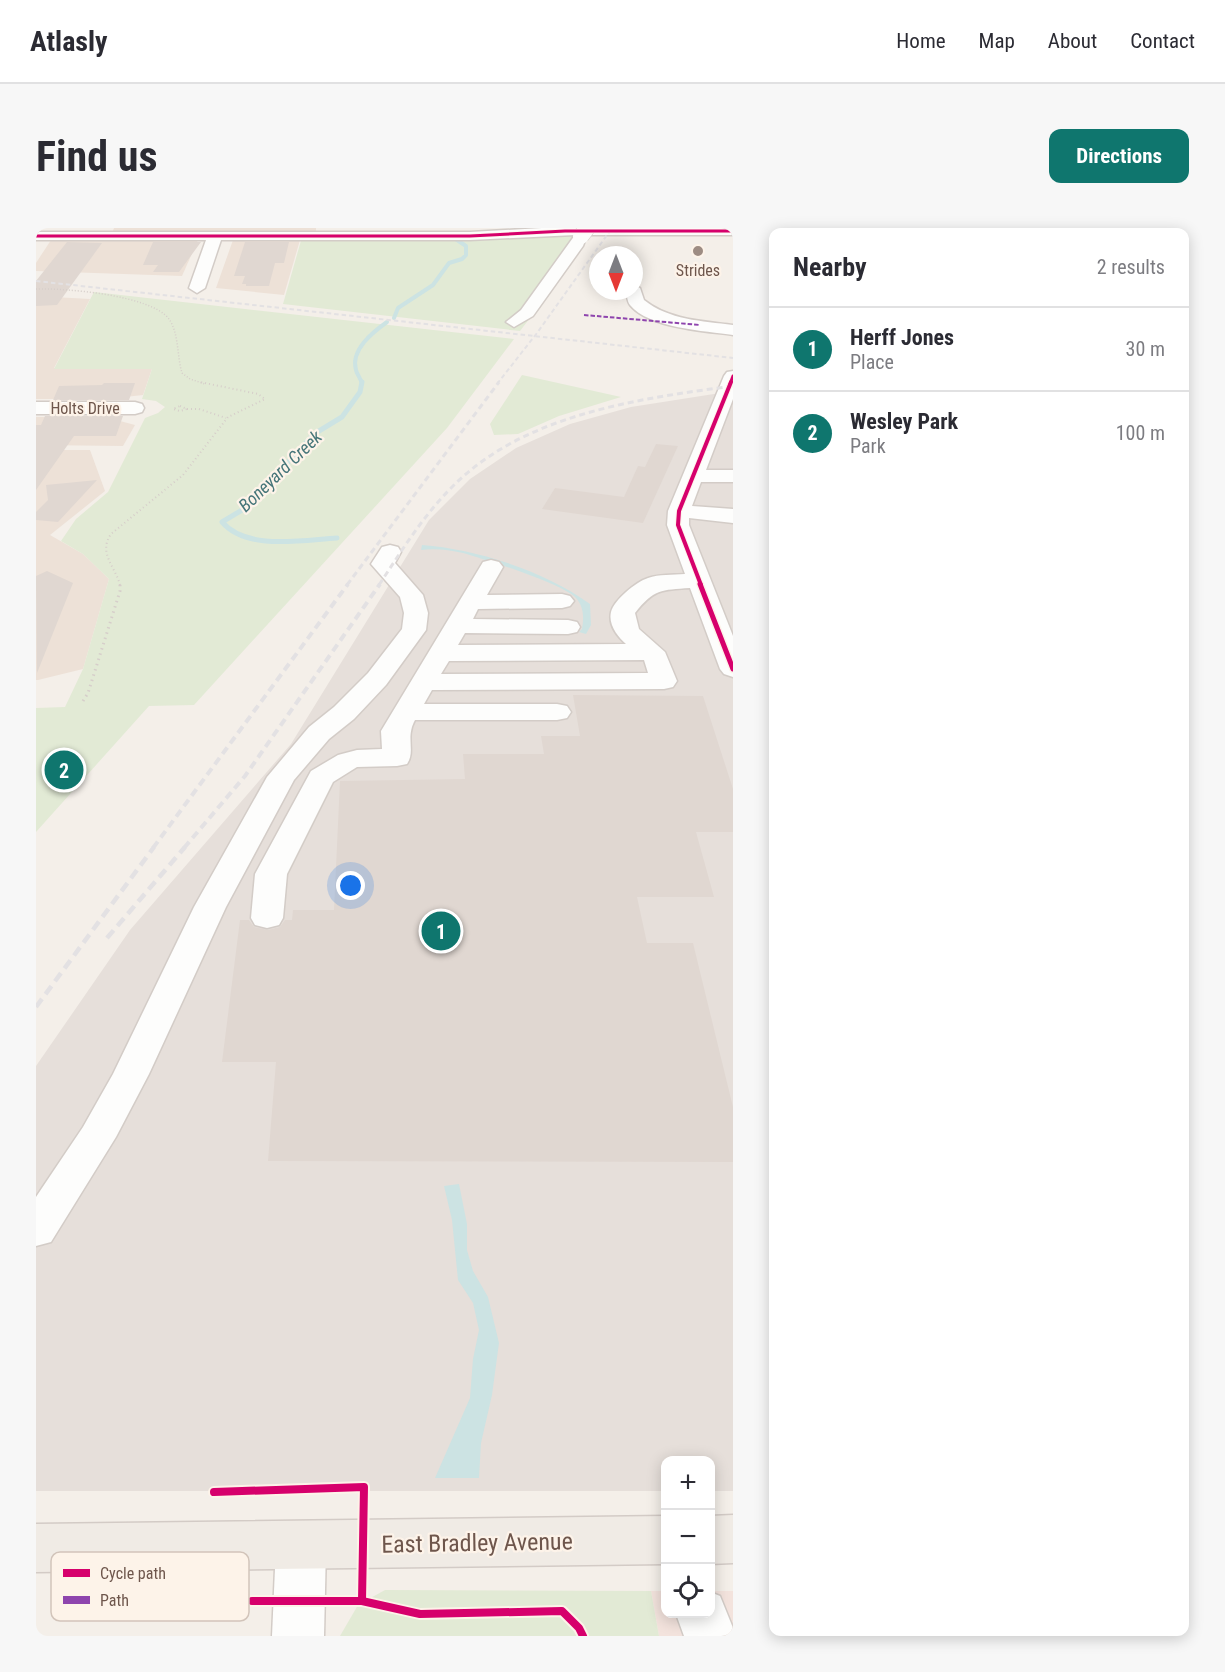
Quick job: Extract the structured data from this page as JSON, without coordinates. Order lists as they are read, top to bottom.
{
  "streets": {
    "main road": ["East Bradley Avenue"],
    "street": ["Holts Drive"]
  },
  "water": ["Boneyard Creek"],
  "places": ["Strides"],
  "legend": ["Cycle path", "Path"],
  "north": "bottom",
  "page": {
    "header": "Atlasly",
    "nav": [
      "Home",
      "Map",
      "About",
      "Contact"
    ],
    "buttons": "Directions",
    "title": "Find us",
    "heading": ["Nearby", "2 results"],
    "list": [
      {
        "mark": "1",
        "name": "Herff Jones",
        "note": "Place",
        "value": "30 m"
      },
      {
        "mark": "2",
        "name": "Wesley Park",
        "note": "Park",
        "value": "100 m"
      }
    ],
    "pins": ["2", "1"],
    "map_buttons": ["+", "−"]
  }
}
